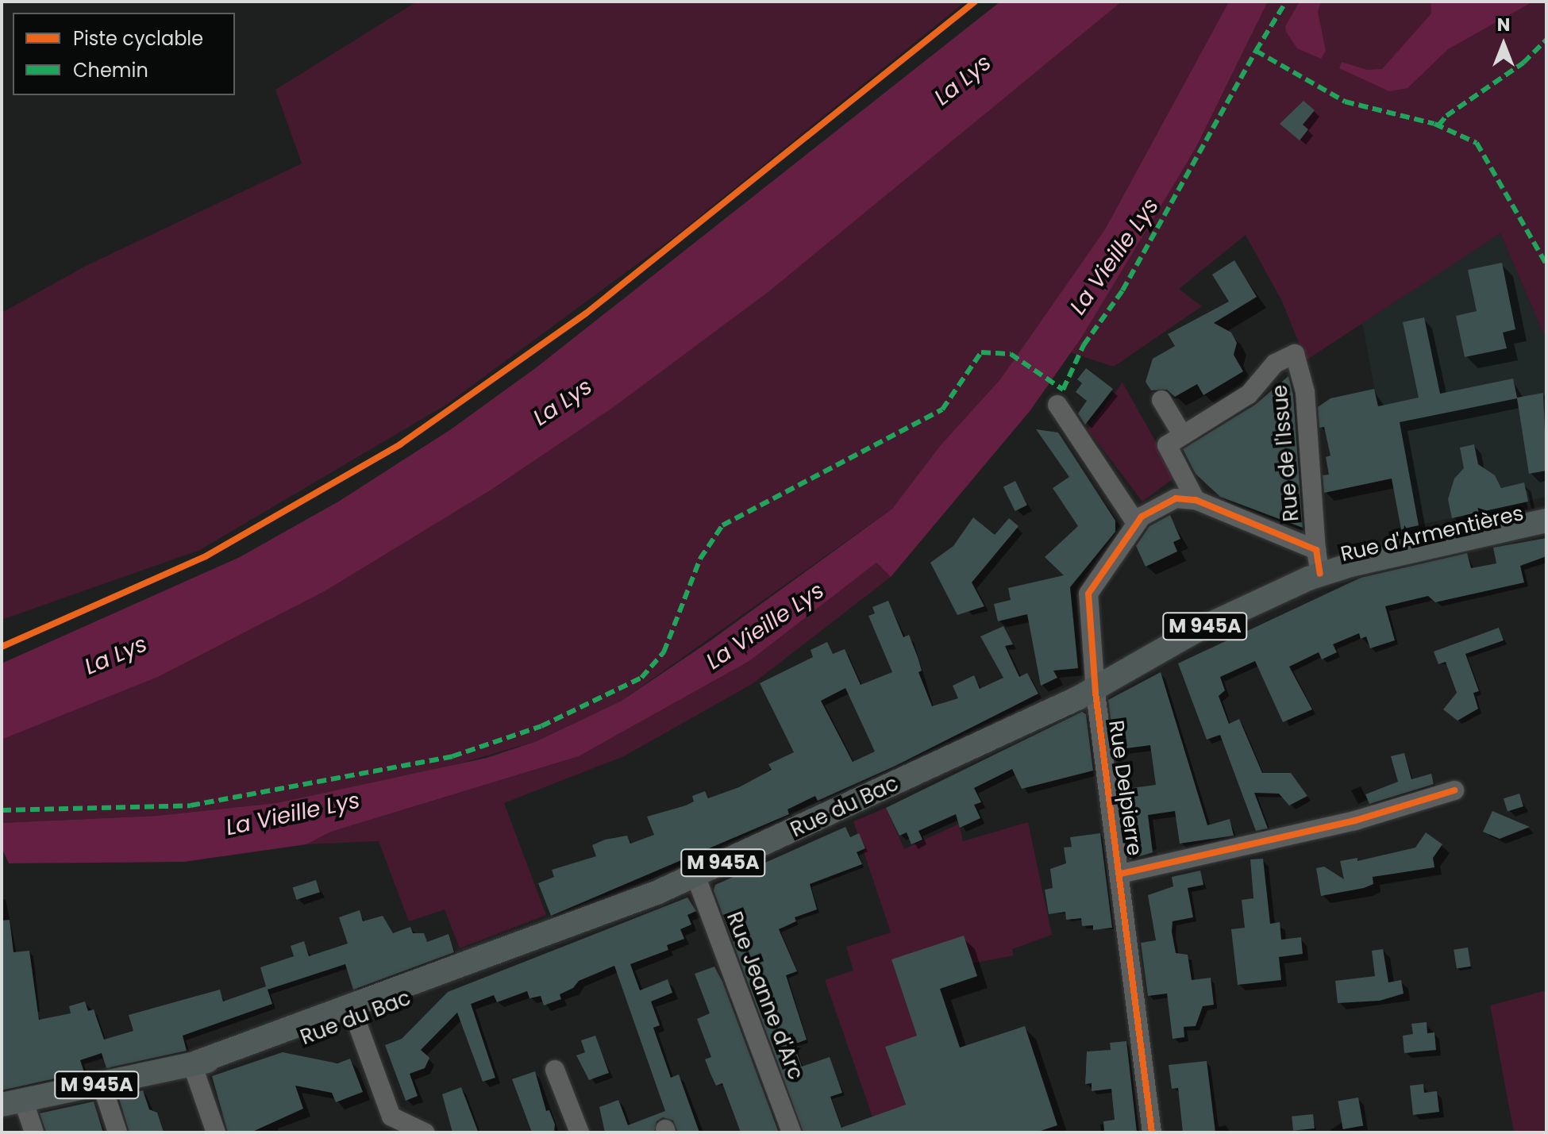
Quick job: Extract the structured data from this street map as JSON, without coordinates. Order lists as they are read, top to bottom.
{
  "streets": {
    "main road": ["Rue d'Armentières", "M 945A", "Rue du Bac"],
    "street": ["Rue de l'Issue", "Rue Delpierre", "Rue Jeanne d'Arc"]
  },
  "crossings": [
    ["Rue de l'Issue", "Rue d'Armentières"],
    ["Rue de l'Issue", "M 945A"],
    ["Rue d'Armentières", "M 945A"],
    ["M 945A", "Rue Delpierre"],
    ["M 945A", "Rue du Bac"],
    ["Rue Delpierre", "Rue du Bac"],
    ["Rue du Bac", "Rue Jeanne d'Arc"]
  ],
  "water": ["La Lys", "La Vieille Lys"],
  "legend": ["Piste cyclable", "Chemin"],
  "north": "top"
}
